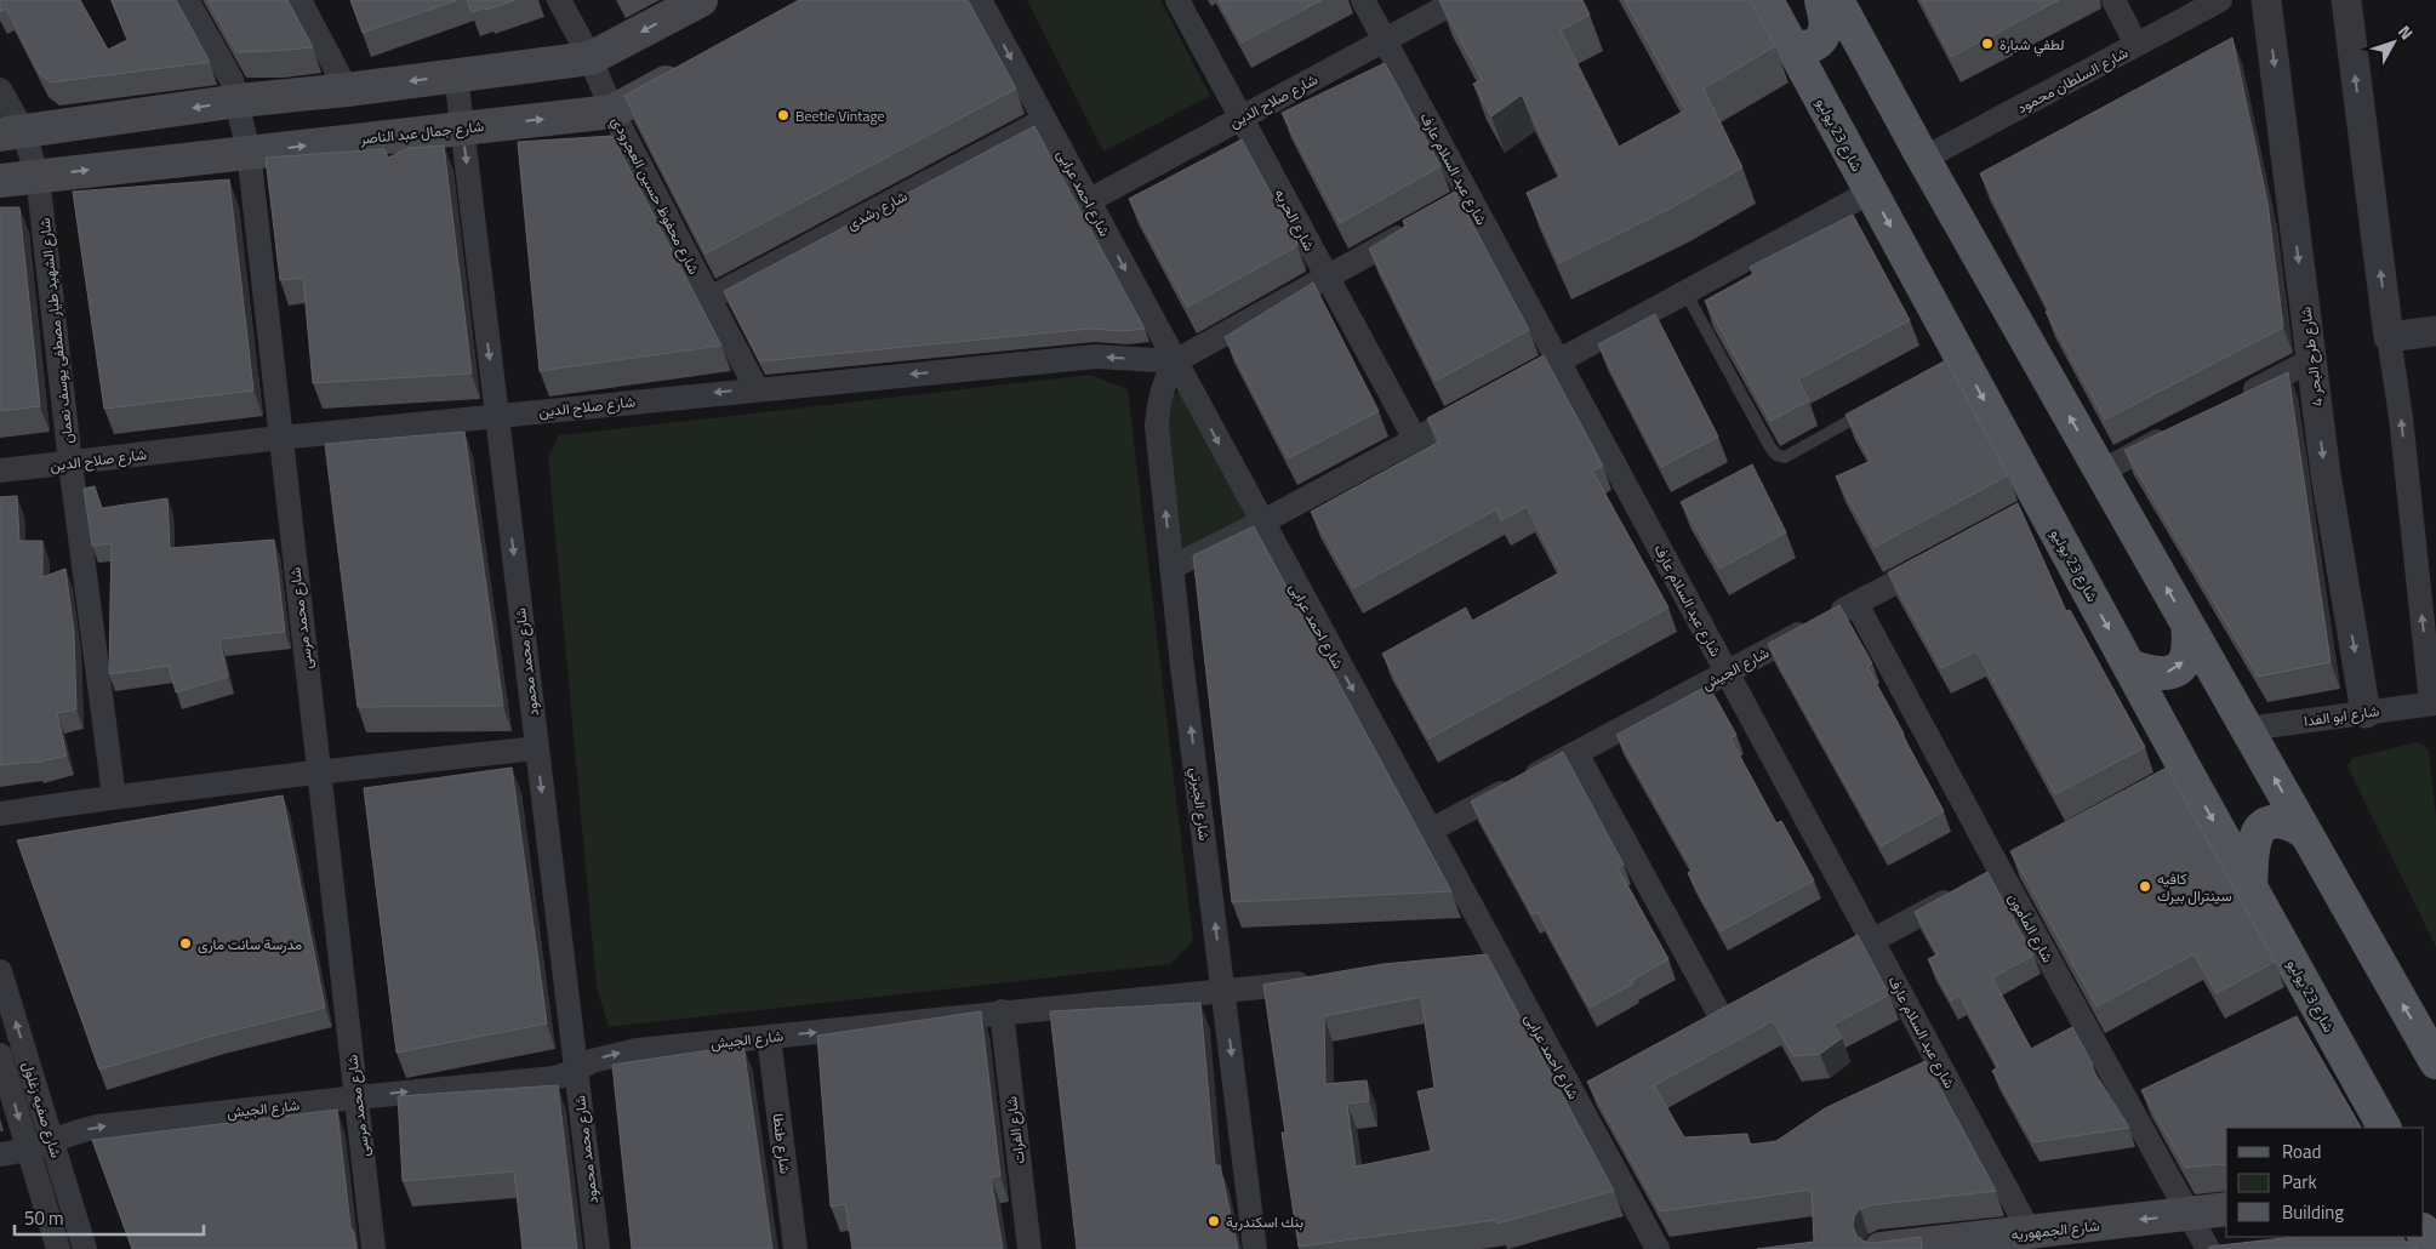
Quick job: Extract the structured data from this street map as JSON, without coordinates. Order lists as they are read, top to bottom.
{
  "streets": {
    "main road": ["شارع جمال عبد الناصر", "شارع 23 يوليو", "شارع الجمهوريه"],
    "street": [
      "شارع السلطان محمود",
      "شارع صلاح الدين",
      "شارع عبد السلام عارف",
      "شارع احمد عرابى",
      "شارع محفوظ حسين العجرودي",
      "شارع رشدى",
      "شارع الحريه",
      "شارع الشهيد طيار مصطفى يوسف نعمان",
      "شارع طرح البحر 4",
      "شارع محمد مرسى",
      "شارع محمد محمود",
      "شارع الجيش",
      "شارع ابو الفدا",
      "شارع الجبرتي",
      "شارع المأمون",
      "شارع صفيه زغلول",
      "شارع الفرات",
      "شارع طنطا"
    ]
  },
  "crossings": [
    ["شارع صلاح الدين", "شارع عبد السلام عارف"],
    ["شارع صلاح الدين", "شارع احمد عرابى"],
    ["شارع صلاح الدين", "شارع محفوظ حسين العجرودي"],
    ["شارع صلاح الدين", "شارع الحريه"],
    ["شارع صلاح الدين", "شارع الشهيد طيار مصطفى يوسف نعمان"],
    ["شارع صلاح الدين", "شارع محمد مرسى"],
    ["شارع صلاح الدين", "شارع محمد محمود"],
    ["شارع صلاح الدين", "شارع الجبرتي"],
    ["شارع جمال عبد الناصر", "شارع محفوظ حسين العجرودي"],
    ["شارع جمال عبد الناصر", "شارع الشهيد طيار مصطفى يوسف نعمان"],
    ["شارع جمال عبد الناصر", "شارع محمد مرسى"],
    ["شارع جمال عبد الناصر", "شارع محمد محمود"],
    ["شارع عبد السلام عارف", "شارع الجيش"],
    ["شارع عبد السلام عارف", "شارع الجمهوريه"],
    ["شارع احمد عرابى", "شارع رشدى"],
    ["شارع احمد عرابى", "شارع الجيش"],
    ["شارع احمد عرابى", "شارع الجبرتي"],
    ["شارع محفوظ حسين العجرودي", "شارع رشدى"],
    ["شارع طرح البحر 4", "شارع ابو الفدا"],
    ["شارع محمد مرسى", "شارع الجيش"],
    ["شارع محمد محمود", "شارع الجيش"],
    ["شارع الجيش", "شارع الجبرتي"],
    ["شارع الجيش", "شارع المأمون"],
    ["شارع الجيش", "شارع صفيه زغلول"],
    ["شارع الجيش", "شارع الفرات"],
    ["شارع الجيش", "شارع طنطا"],
    ["شارع المأمون", "شارع الجمهوريه"]
  ],
  "one_way": [
    "شارع صلاح الدين",
    "شارع احمد عرابى",
    "شارع محمد محمود",
    "شارع الجيش",
    "شارع الجمهوريه"
  ],
  "places": [
    "لطفي شبارة",
    "Beetle Vintage",
    "كافيه سينترال بيرك",
    "مدرسة سانت مارى",
    "بنك اسكندرية"
  ],
  "legend": ["Road", "Park", "Building"],
  "scale_bar": "50 m",
  "north": "top right"
}
